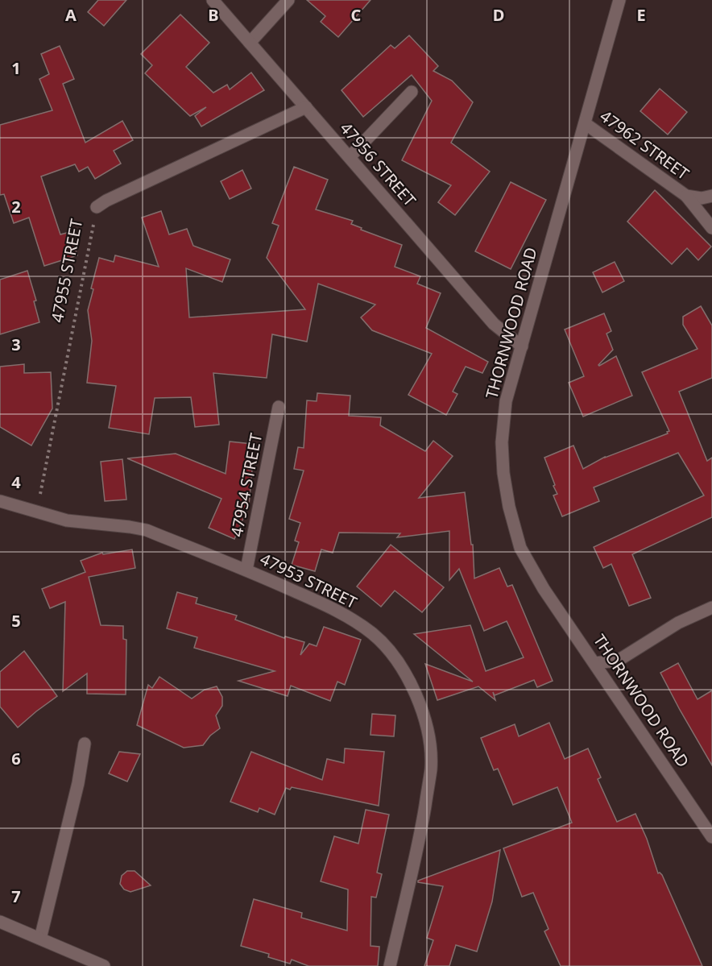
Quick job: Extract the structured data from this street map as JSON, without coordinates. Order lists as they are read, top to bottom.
{
  "streets": {
    "street": [
      "47962 STREET",
      "47956 STREET",
      "47955 STREET",
      "THORNWOOD ROAD",
      "47954 STREET",
      "47953 STREET"
    ]
  },
  "crossings": [
    ["47962 STREET", "THORNWOOD ROAD"],
    ["47956 STREET", "47955 STREET"],
    ["47956 STREET", "THORNWOOD ROAD"],
    ["47955 STREET", "47953 STREET"],
    ["47954 STREET", "47953 STREET"]
  ],
  "grid": {
    "columns": [
      "A",
      "B",
      "C",
      "D",
      "E"
    ],
    "rows": [
      "1",
      "2",
      "3",
      "4",
      "5",
      "6",
      "7"
    ]
  }
}
